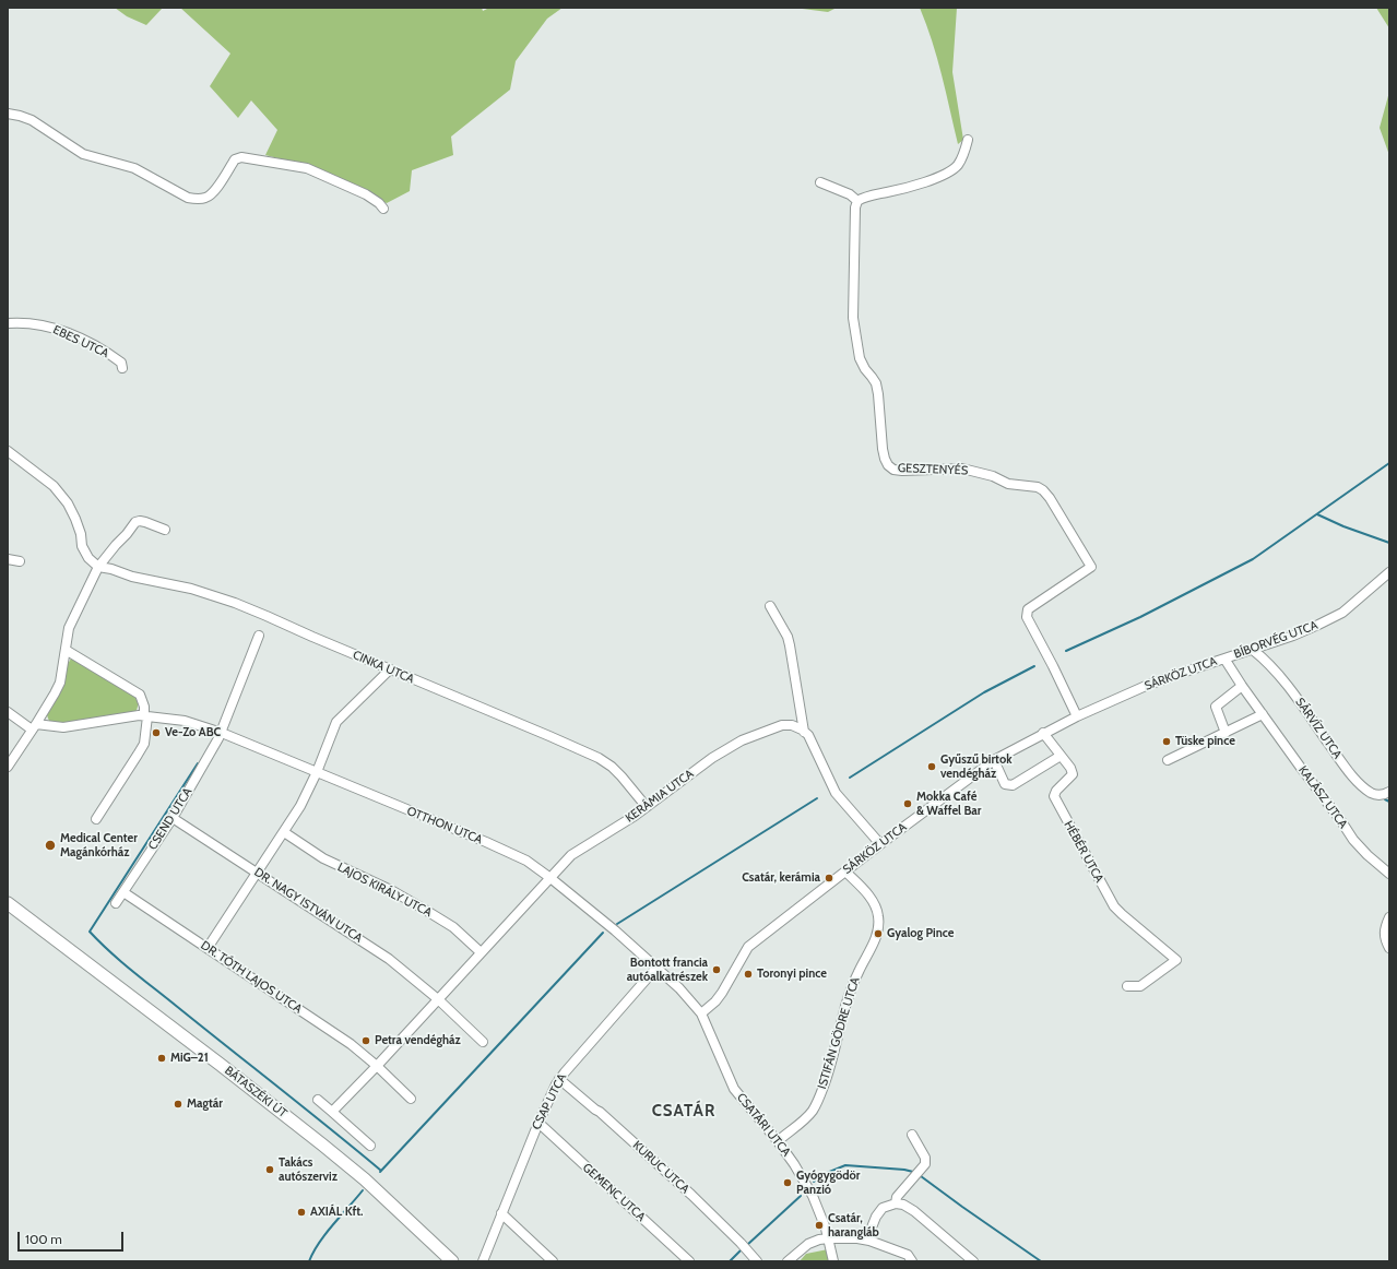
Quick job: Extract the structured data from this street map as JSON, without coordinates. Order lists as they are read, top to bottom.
{
  "streets": {
    "main road": ["BÁTASZÉKI ÚT"],
    "street": [
      "EBES UTCA",
      "GESZTENYÉS",
      "BÍBORVÉG UTCA",
      "CINKA UTCA",
      "SÁRKÖZ UTCA",
      "SÁRVÍZ UTCA",
      "KERÁMIA UTCA",
      "KALÁSZ UTCA",
      "CSEND UTCA",
      "OTTHON UTCA",
      "HÉBÉR UTCA",
      "LAJOS KIRÁLY UTCA",
      "DR. NAGY ISTVÁN UTCA",
      "DR. TÓTH LAJOS UTCA",
      "ISTIFÁN GÖDRE UTCA",
      "CSAP UTCA",
      "CSATÁRI UTCA",
      "KURUC UTCA",
      "GEMENC UTCA"
    ]
  },
  "crossings": [
    ["GESZTENYÉS", "SÁRKÖZ UTCA"],
    ["BÍBORVÉG UTCA", "SÁRKÖZ UTCA"],
    ["BÍBORVÉG UTCA", "SÁRVÍZ UTCA"],
    ["BÍBORVÉG UTCA", "KALÁSZ UTCA"],
    ["CINKA UTCA", "KERÁMIA UTCA"],
    ["SÁRKÖZ UTCA", "KALÁSZ UTCA"],
    ["SÁRKÖZ UTCA", "OTTHON UTCA"],
    ["SÁRKÖZ UTCA", "HÉBÉR UTCA"],
    ["SÁRKÖZ UTCA", "ISTIFÁN GÖDRE UTCA"],
    ["SÁRKÖZ UTCA", "CSATÁRI UTCA"],
    ["KERÁMIA UTCA", "OTTHON UTCA"],
    ["KERÁMIA UTCA", "LAJOS KIRÁLY UTCA"],
    ["KERÁMIA UTCA", "DR. NAGY ISTVÁN UTCA"],
    ["KERÁMIA UTCA", "DR. TÓTH LAJOS UTCA"],
    ["CSEND UTCA", "OTTHON UTCA"],
    ["CSEND UTCA", "DR. NAGY ISTVÁN UTCA"],
    ["CSEND UTCA", "DR. TÓTH LAJOS UTCA"],
    ["OTTHON UTCA", "CSAP UTCA"],
    ["OTTHON UTCA", "CSATÁRI UTCA"],
    ["ISTIFÁN GÖDRE UTCA", "CSATÁRI UTCA"],
    ["CSAP UTCA", "KURUC UTCA"],
    ["CSAP UTCA", "GEMENC UTCA"]
  ],
  "districts": ["CSATÁR"],
  "places": [
    "Ve-Zo ABC",
    "Tüske pince",
    "Gyűszű birtok vendégház",
    "Mokka Café & Waffel Bar",
    "Medical Center Magánkórház",
    "Csatár, kerámia",
    "Gyalog Pince",
    "Bontott francia autóalkatrészek",
    "Toronyi pince",
    "Petra vendégház",
    "MiG–21",
    "Magtár",
    "Takács autószerviz",
    "Gyógygödör Panzió",
    "AXIÁL Kft.",
    "Csatár, harangláb"
  ],
  "scale_bar": "100 m"
}
